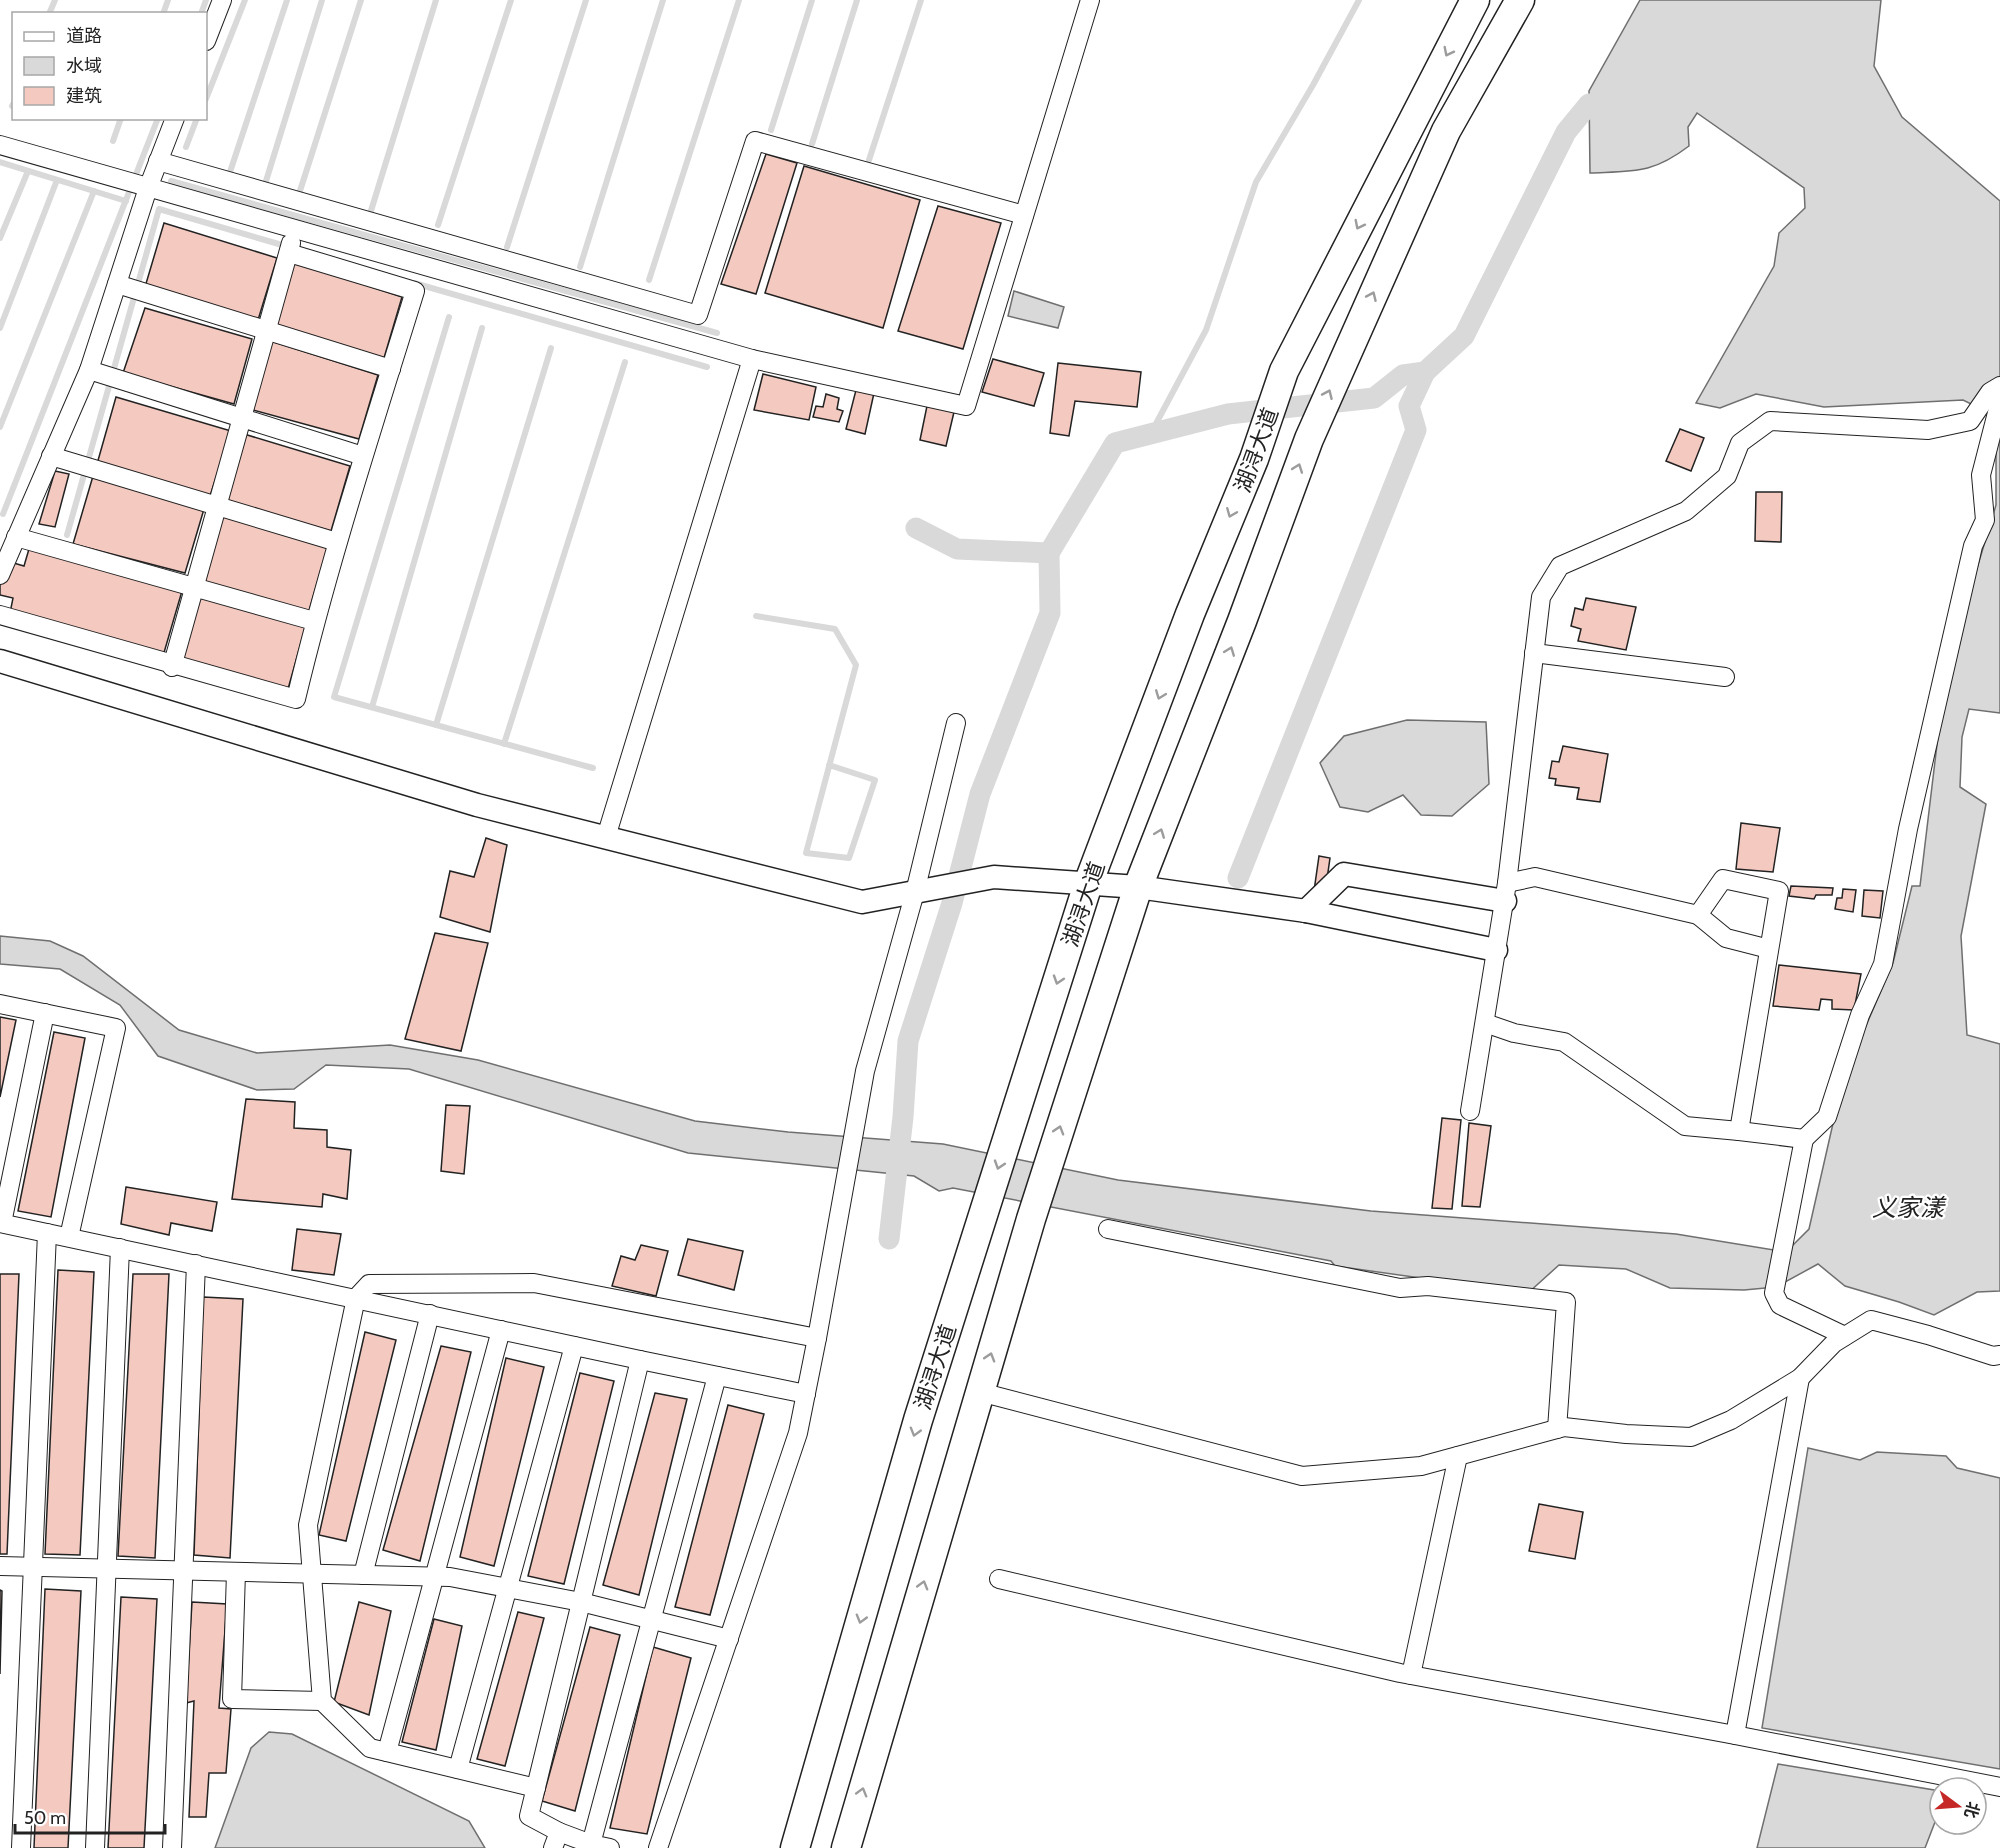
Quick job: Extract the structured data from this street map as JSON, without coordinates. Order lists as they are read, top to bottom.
{
  "streets": {
    "main road": ["湖浔大道"]
  },
  "water": ["义家漾"],
  "legend": ["道路", "水域", "建筑"],
  "scale_bar": "50 m",
  "north": "right"
}
